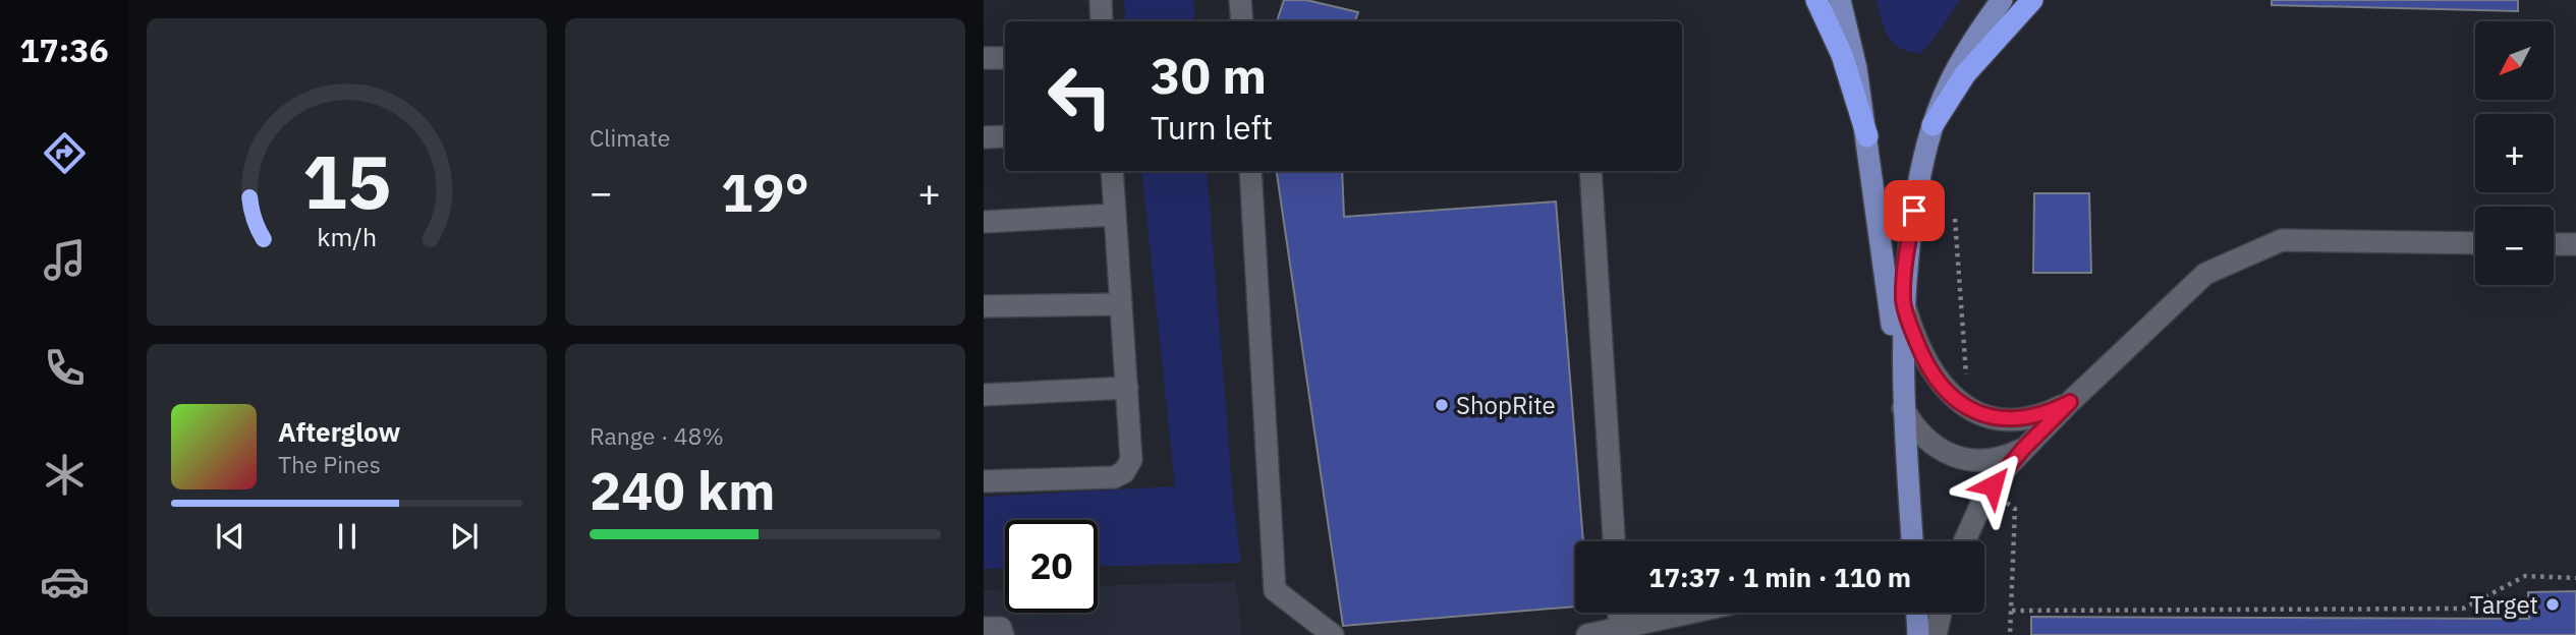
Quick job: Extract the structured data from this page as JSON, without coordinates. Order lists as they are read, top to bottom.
{
  "places": ["ShopRite", "Target"],
  "north": "bottom left",
  "page": {
    "tabs": "17:36",
    "tile": [
      "Climate",
      ["Range · 48%", "240 km"]
    ],
    "map_buttons": ["+", "−"],
    "turn": ["30 m", "Turn left"],
    "heat": ["−", "19°", "+"],
    "song": ["Afterglow", "The Pines"],
    "limit": "20",
    "trip": "17:37 · 1 min · 110 m",
    "gauge": ["15", "km/h"]
  }
}
